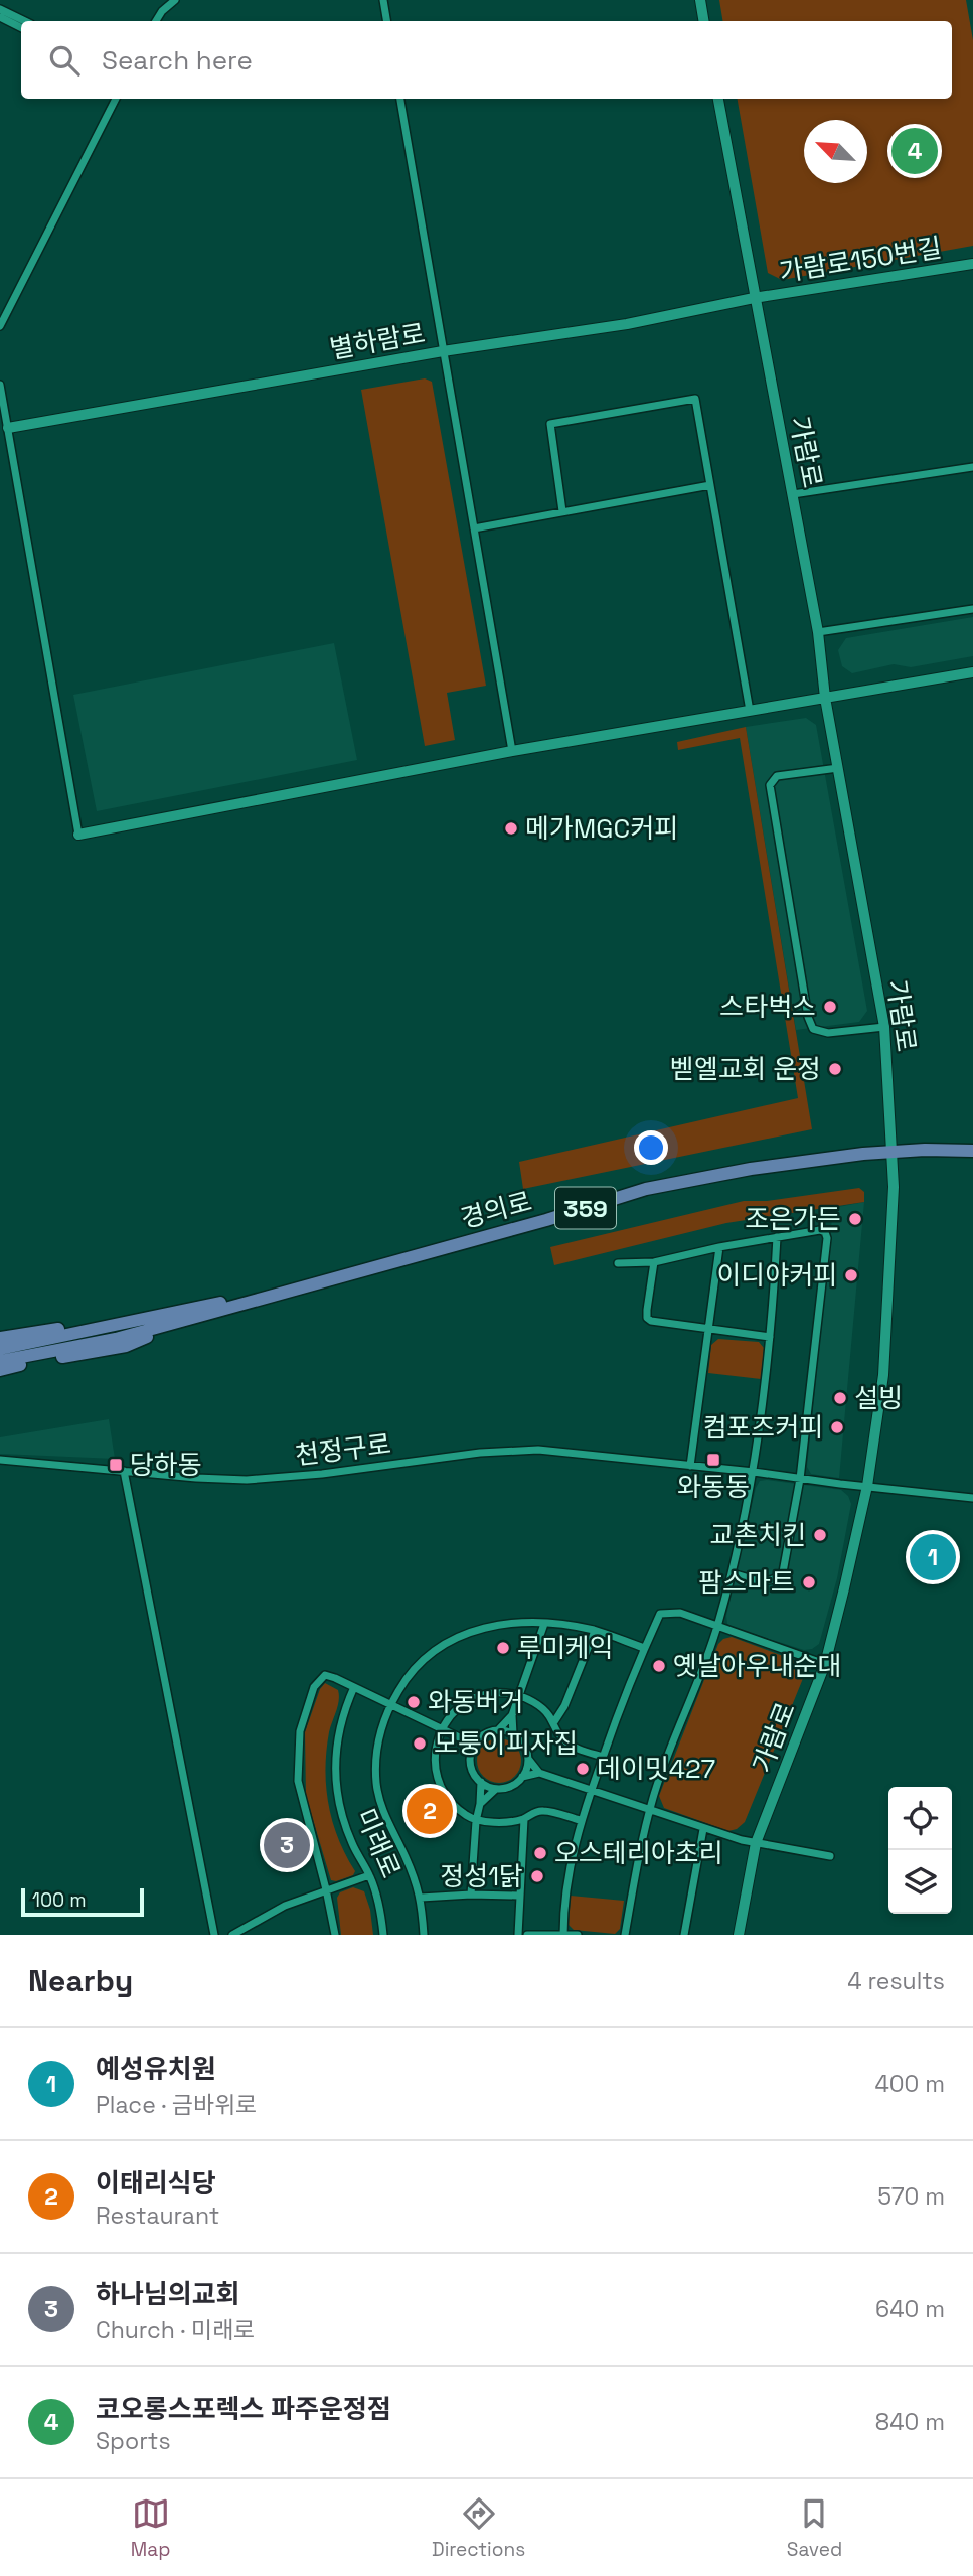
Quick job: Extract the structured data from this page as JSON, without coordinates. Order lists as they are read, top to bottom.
{
  "streets": {
    "main road": ["359", "경의로"],
    "street": [
      "가람로150번길",
      "별하람로",
      "가람로",
      "천정구로",
      "미래로"
    ]
  },
  "crossings": [
    ["가람로150번길", "별하람로"],
    ["가람로150번길", "가람로"],
    ["별하람로", "가람로"],
    ["가람로", "경의로"],
    ["가람로", "천정구로"]
  ],
  "places": {
    "other": [
      "메가MGC커피",
      "스타벅스",
      "벧엘교회 운정",
      "조은가든",
      "이디야커피",
      "설빙",
      "컴포즈커피",
      "교촌치킨",
      "팜스마트",
      "루미케익",
      "옛날아우내순대",
      "와동버거",
      "모퉁이피자집",
      "데이밋427",
      "오스테리아초리",
      "정성1닭"
    ],
    "transit": ["와동동", "당하동"]
  },
  "scale_bar": "100 m",
  "north": "top left",
  "page": {
    "search": "Search here",
    "pins": [
      "4",
      "1",
      "2",
      "3"
    ],
    "scale": "100 m",
    "heading": ["Nearby", "4 results"],
    "list": [
      {
        "mark": "1",
        "name": "예성유치원",
        "note": "Place · 금바위로",
        "value": "400 m"
      },
      {
        "mark": "2",
        "name": "이태리식당",
        "note": "Restaurant",
        "value": "570 m"
      },
      {
        "mark": "3",
        "name": "하나님의교회",
        "note": "Church · 미래로",
        "value": "640 m"
      },
      {
        "mark": "4",
        "name": "코오롱스포렉스 파주운정점",
        "note": "Sports",
        "value": "840 m"
      }
    ],
    "nav": ["Map", "Directions", "Saved"]
  }
}
